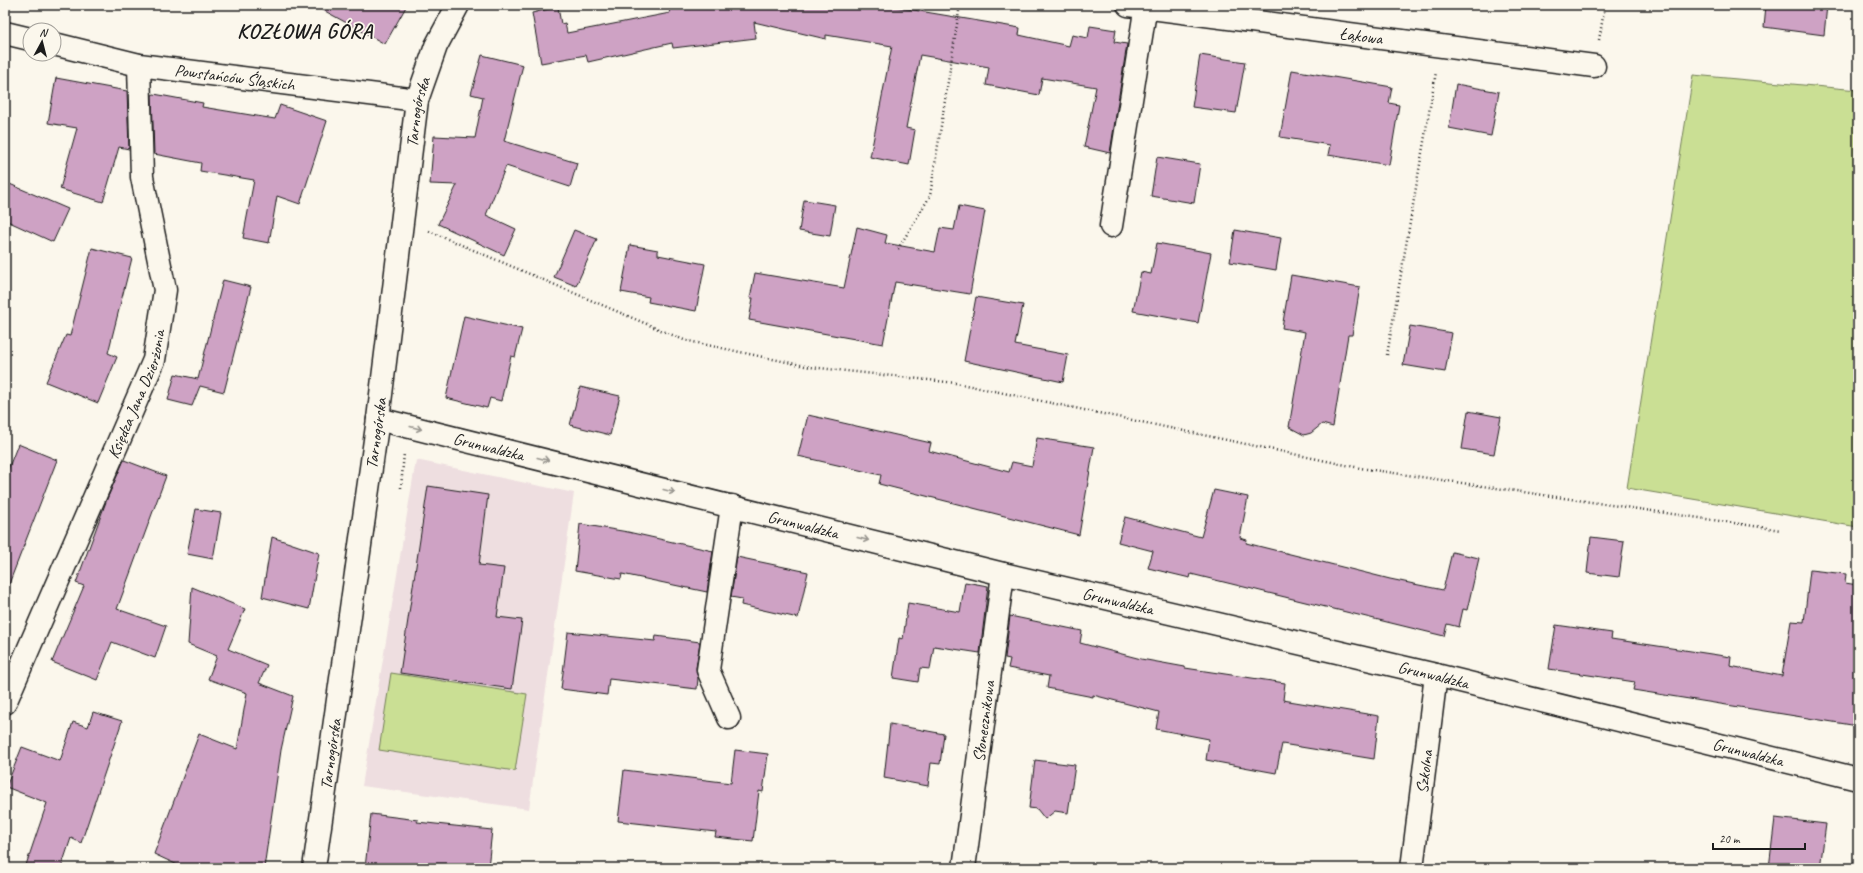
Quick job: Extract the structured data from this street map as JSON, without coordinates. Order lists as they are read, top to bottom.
{
  "streets": {
    "street": [
      "Łąkowa",
      "Powstańców Śląskich",
      "Tarnogórska",
      "Księdza Jana Dzierżonia",
      "Grunwaldzka",
      "Słonecznikowa",
      "Szkolna"
    ]
  },
  "crossings": [
    ["Powstańców Śląskich", "Tarnogórska"],
    ["Powstańców Śląskich", "Księdza Jana Dzierżonia"],
    ["Tarnogórska", "Grunwaldzka"],
    ["Grunwaldzka", "Słonecznikowa"],
    ["Grunwaldzka", "Szkolna"]
  ],
  "one_way": ["Grunwaldzka"],
  "districts": ["KOZŁOWA GÓRA"],
  "scale_bar": "20 m",
  "north": "top"
}
